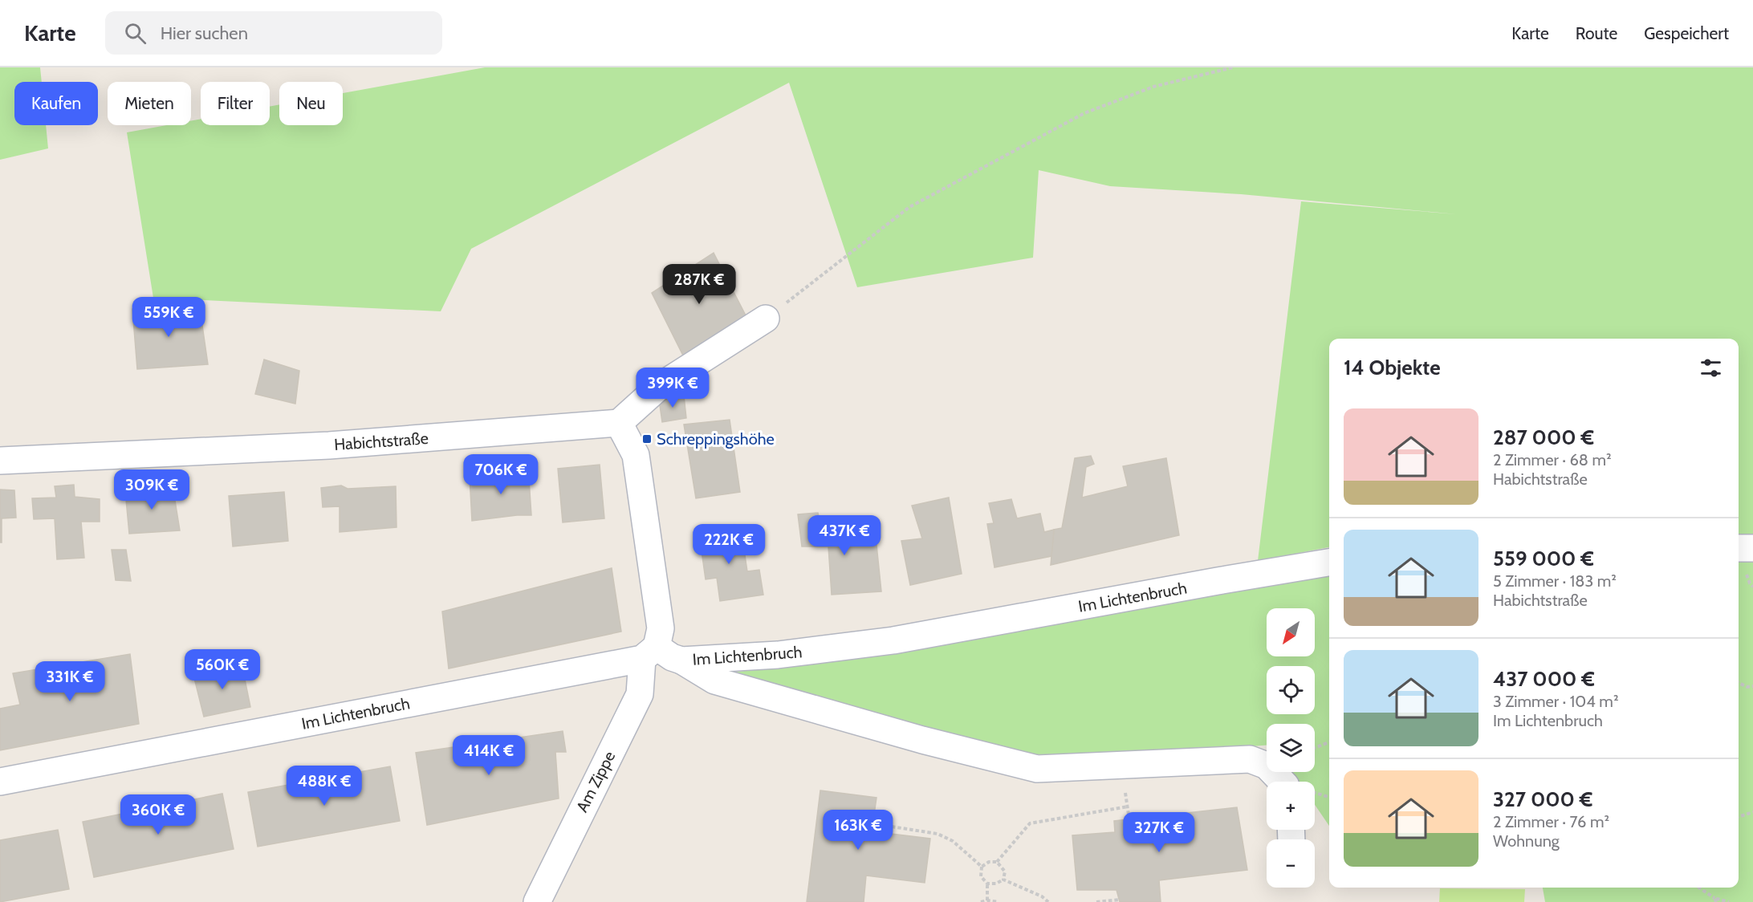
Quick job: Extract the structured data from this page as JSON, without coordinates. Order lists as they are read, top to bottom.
{
  "streets": {
    "street": ["Habichtstraße", "Im Lichtenbruch", "Am Zippe"]
  },
  "crossings": [
    ["Im Lichtenbruch", "Am Zippe"]
  ],
  "places": {
    "transit": ["Schreppingshöhe"]
  },
  "north": "bottom left",
  "page": {
    "header": "Karte",
    "search": "Hier suchen",
    "nav": ["Karte", "Route", "Gespeichert"],
    "chip": [
      "Kaufen",
      "Mieten",
      "Filter",
      "Neu"
    ],
    "price": [
      "287K €",
      "559K €",
      "399K €",
      "706K €",
      "309K €",
      "437K €",
      "222K €",
      "560K €",
      "331K €",
      "414K €",
      "488K €",
      "360K €",
      "163K €",
      "327K €"
    ],
    "heading": "14 Objekte",
    "list": [
      {
        "name": "287 000 €",
        "note": "2 Zimmer · 68 m² · Habichtstraße"
      },
      {
        "name": "559 000 €",
        "note": "5 Zimmer · 183 m² · Habichtstraße"
      },
      {
        "name": "437 000 €",
        "note": "3 Zimmer · 104 m² · Im Lichtenbruch"
      },
      {
        "name": "327 000 €",
        "note": "2 Zimmer · 76 m² · Wohnung"
      }
    ],
    "map_buttons": ["+", "−"]
  }
}
